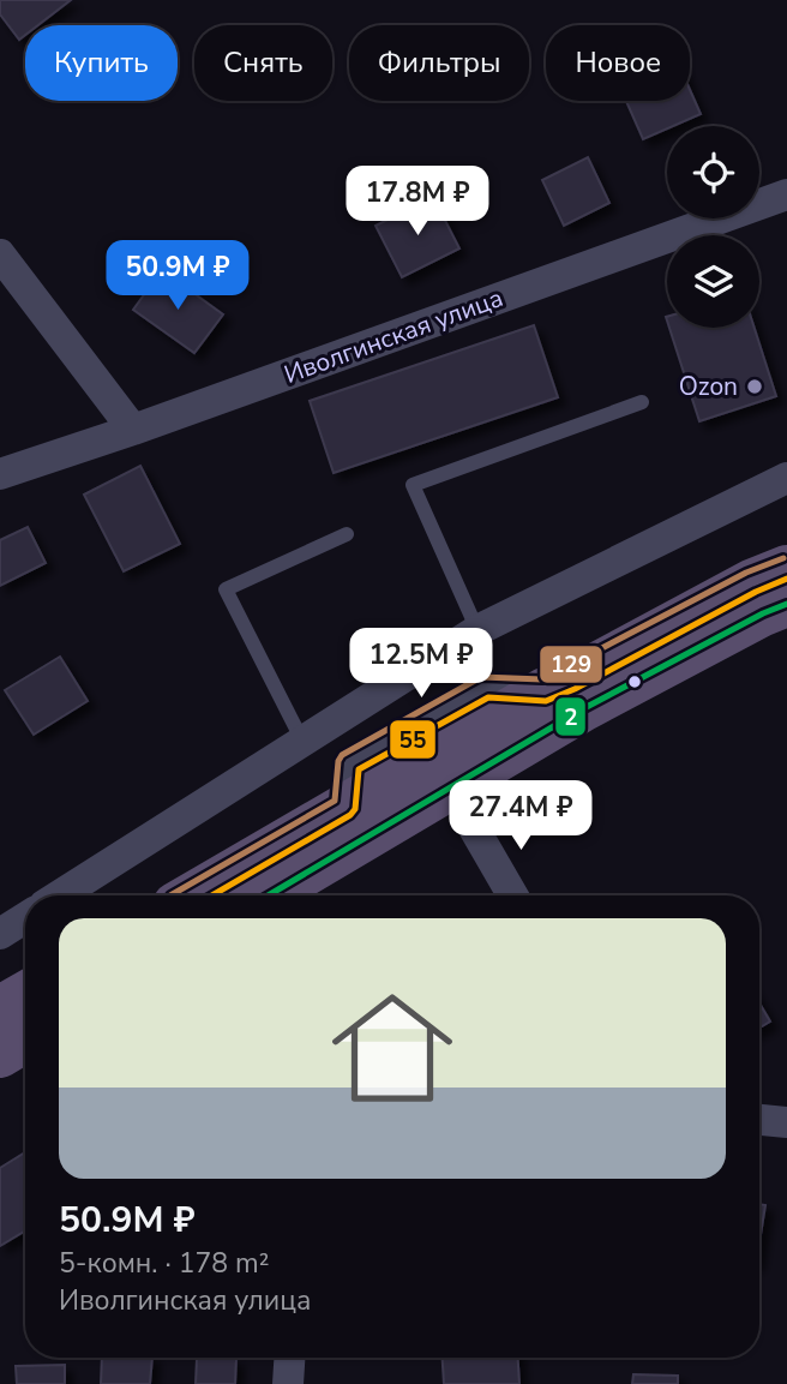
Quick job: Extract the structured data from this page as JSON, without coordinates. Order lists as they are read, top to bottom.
{
  "streets": {
    "street": ["Иволгинская улица"]
  },
  "places": ["Ozon"],
  "lines": ["transit line 129", "transit line 55", "transit line 2"],
  "page": {
    "chip": [
      "Купить",
      "Снять",
      "Фильтры",
      "Новое"
    ],
    "price": [
      "17.8M ₽",
      "50.9M ₽",
      "12.5M ₽",
      "27.4M ₽"
    ],
    "list": [
      {
        "name": "50.9M ₽",
        "note": "5-комн. · 178 m² · Иволгинская улица"
      }
    ]
  }
}
